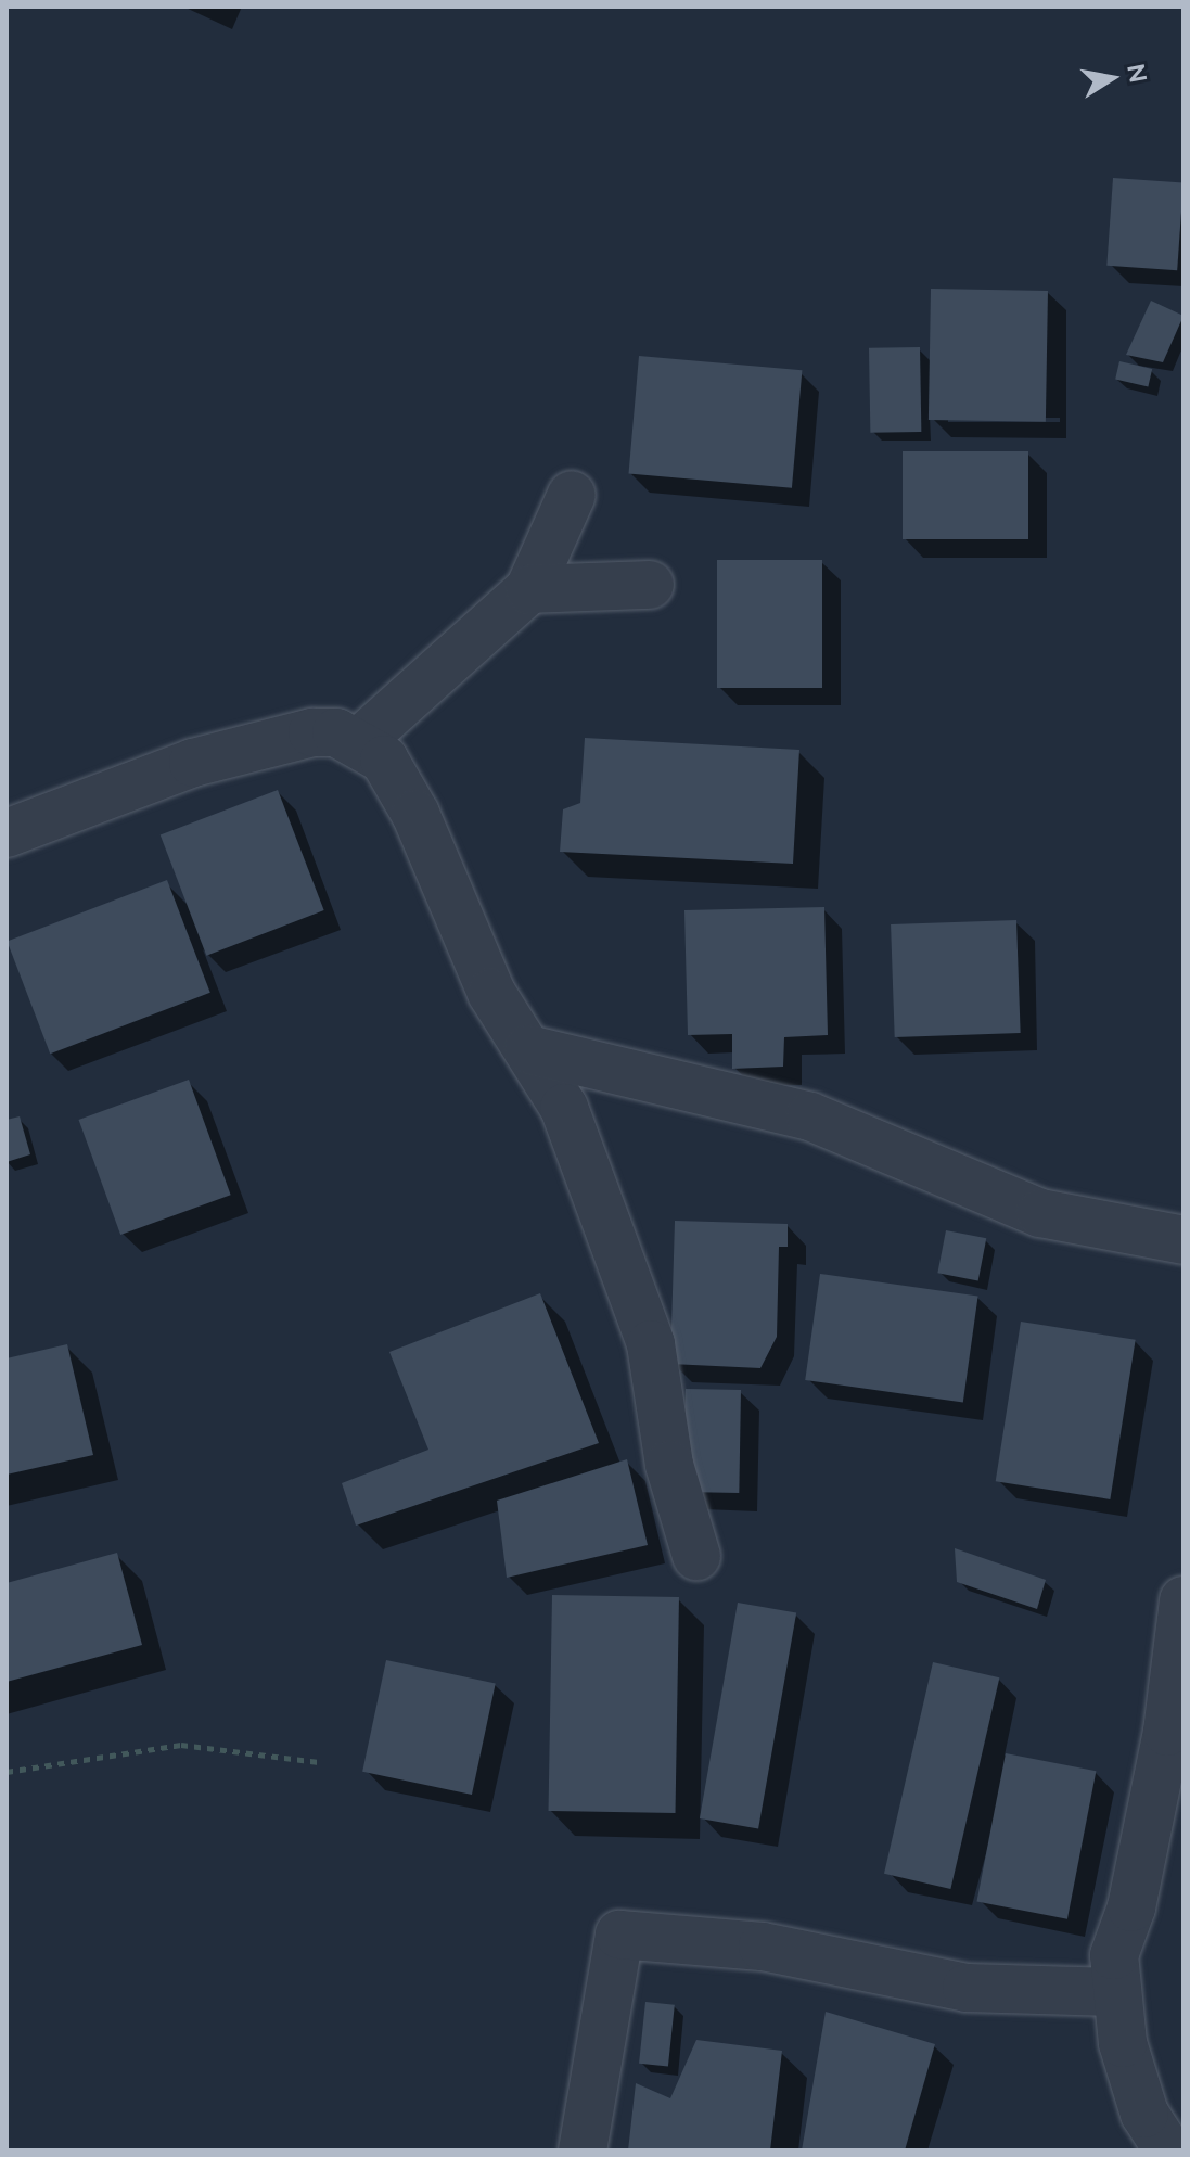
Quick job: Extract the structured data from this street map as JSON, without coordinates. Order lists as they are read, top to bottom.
{
  "north": "right"
}
